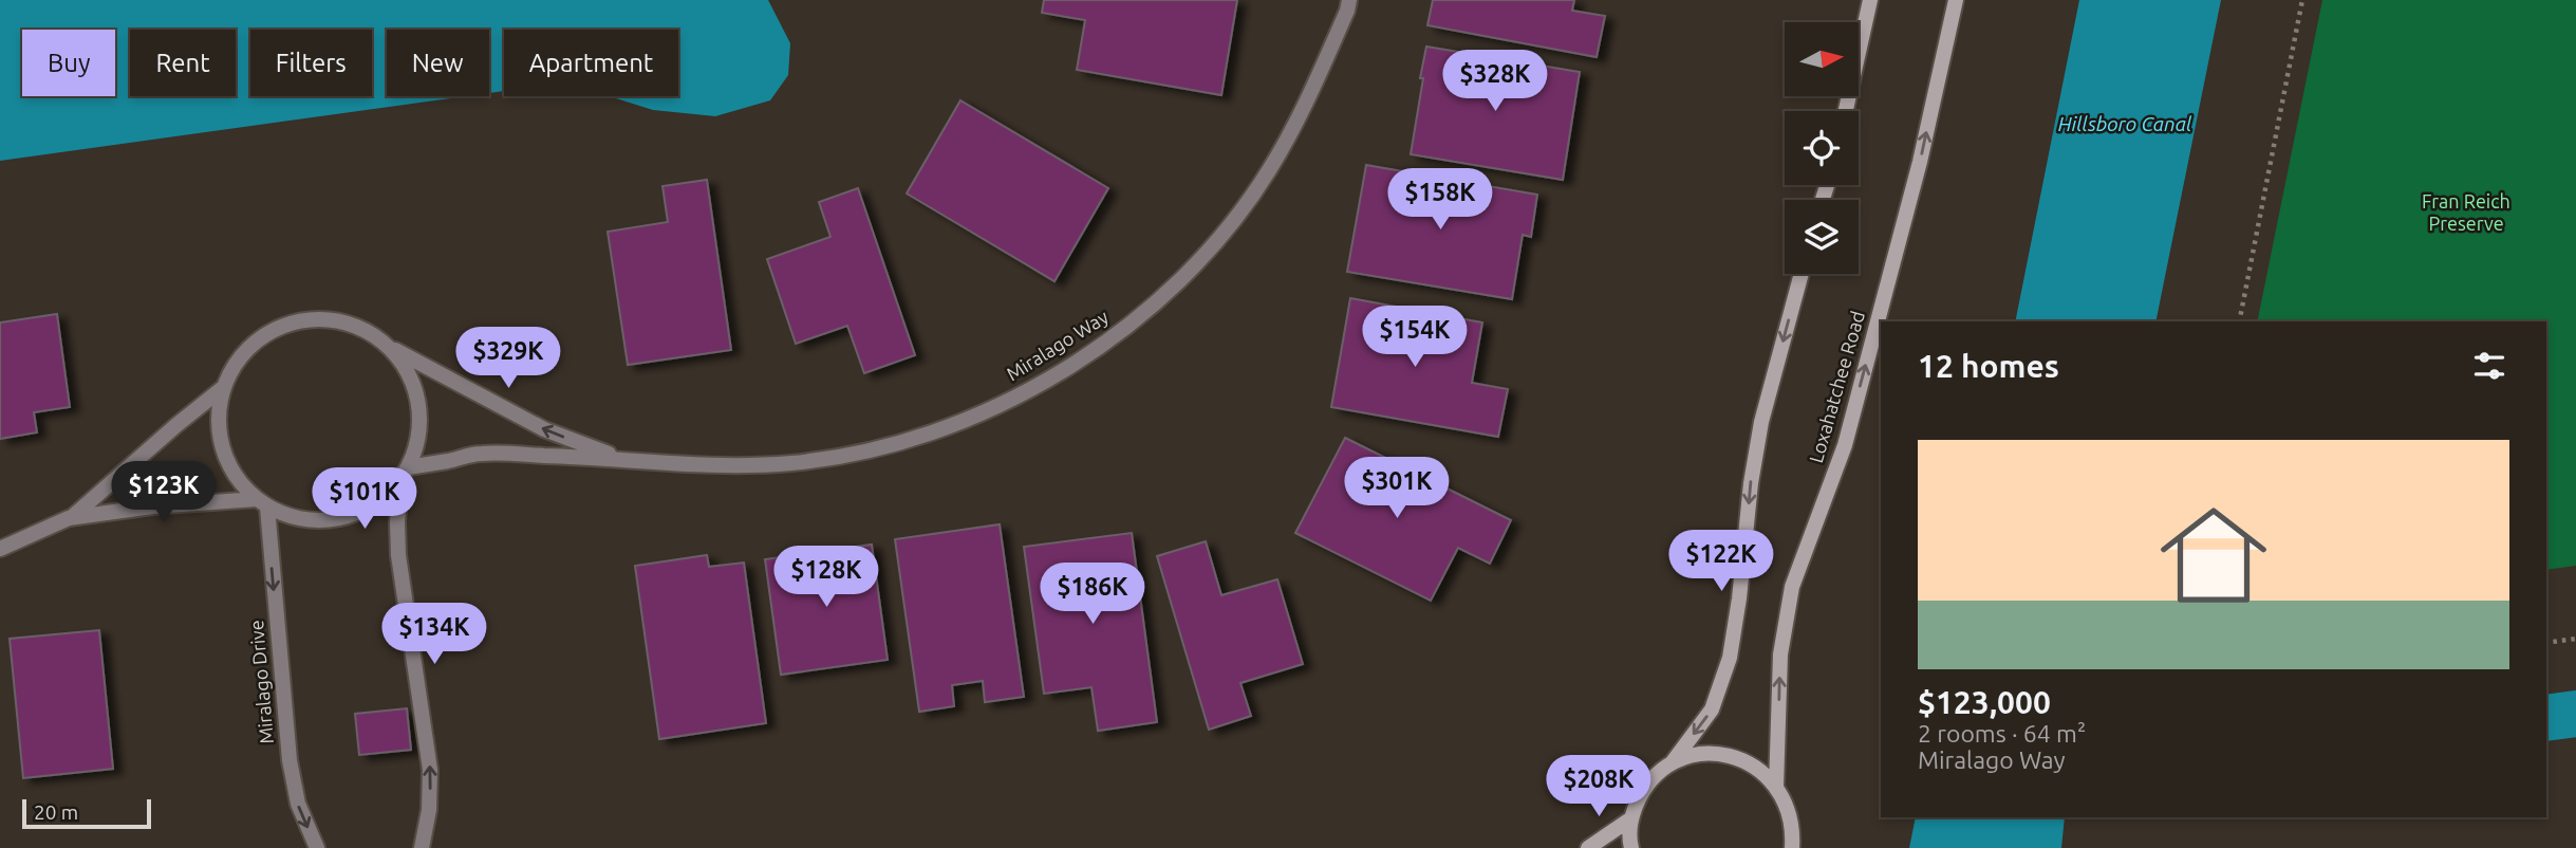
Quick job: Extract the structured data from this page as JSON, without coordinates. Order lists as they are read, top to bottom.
{
  "streets": {
    "main road": ["Loxahatchee Road"],
    "street": ["Miralago Way", "Miralago Drive"]
  },
  "crossings": [
    ["Miralago Way", "Miralago Drive"]
  ],
  "water": ["Hillsboro Canal"],
  "parks": ["Fran Reich Preserve"],
  "scale_bar": "20 m",
  "north": "right",
  "page": {
    "chip": [
      "Buy",
      "Rent",
      "Filters",
      "New",
      "Apartment"
    ],
    "price": [
      "$328K",
      "$158K",
      "$154K",
      "$329K",
      "$301K",
      "$123K",
      "$101K",
      "$122K",
      "$128K",
      "$186K",
      "$134K",
      "$208K"
    ],
    "heading": "12 homes",
    "list": [
      {
        "name": "$123,000",
        "note": "2 rooms · 64 m² · Miralago Way"
      }
    ],
    "scale": "20 m"
  }
}
